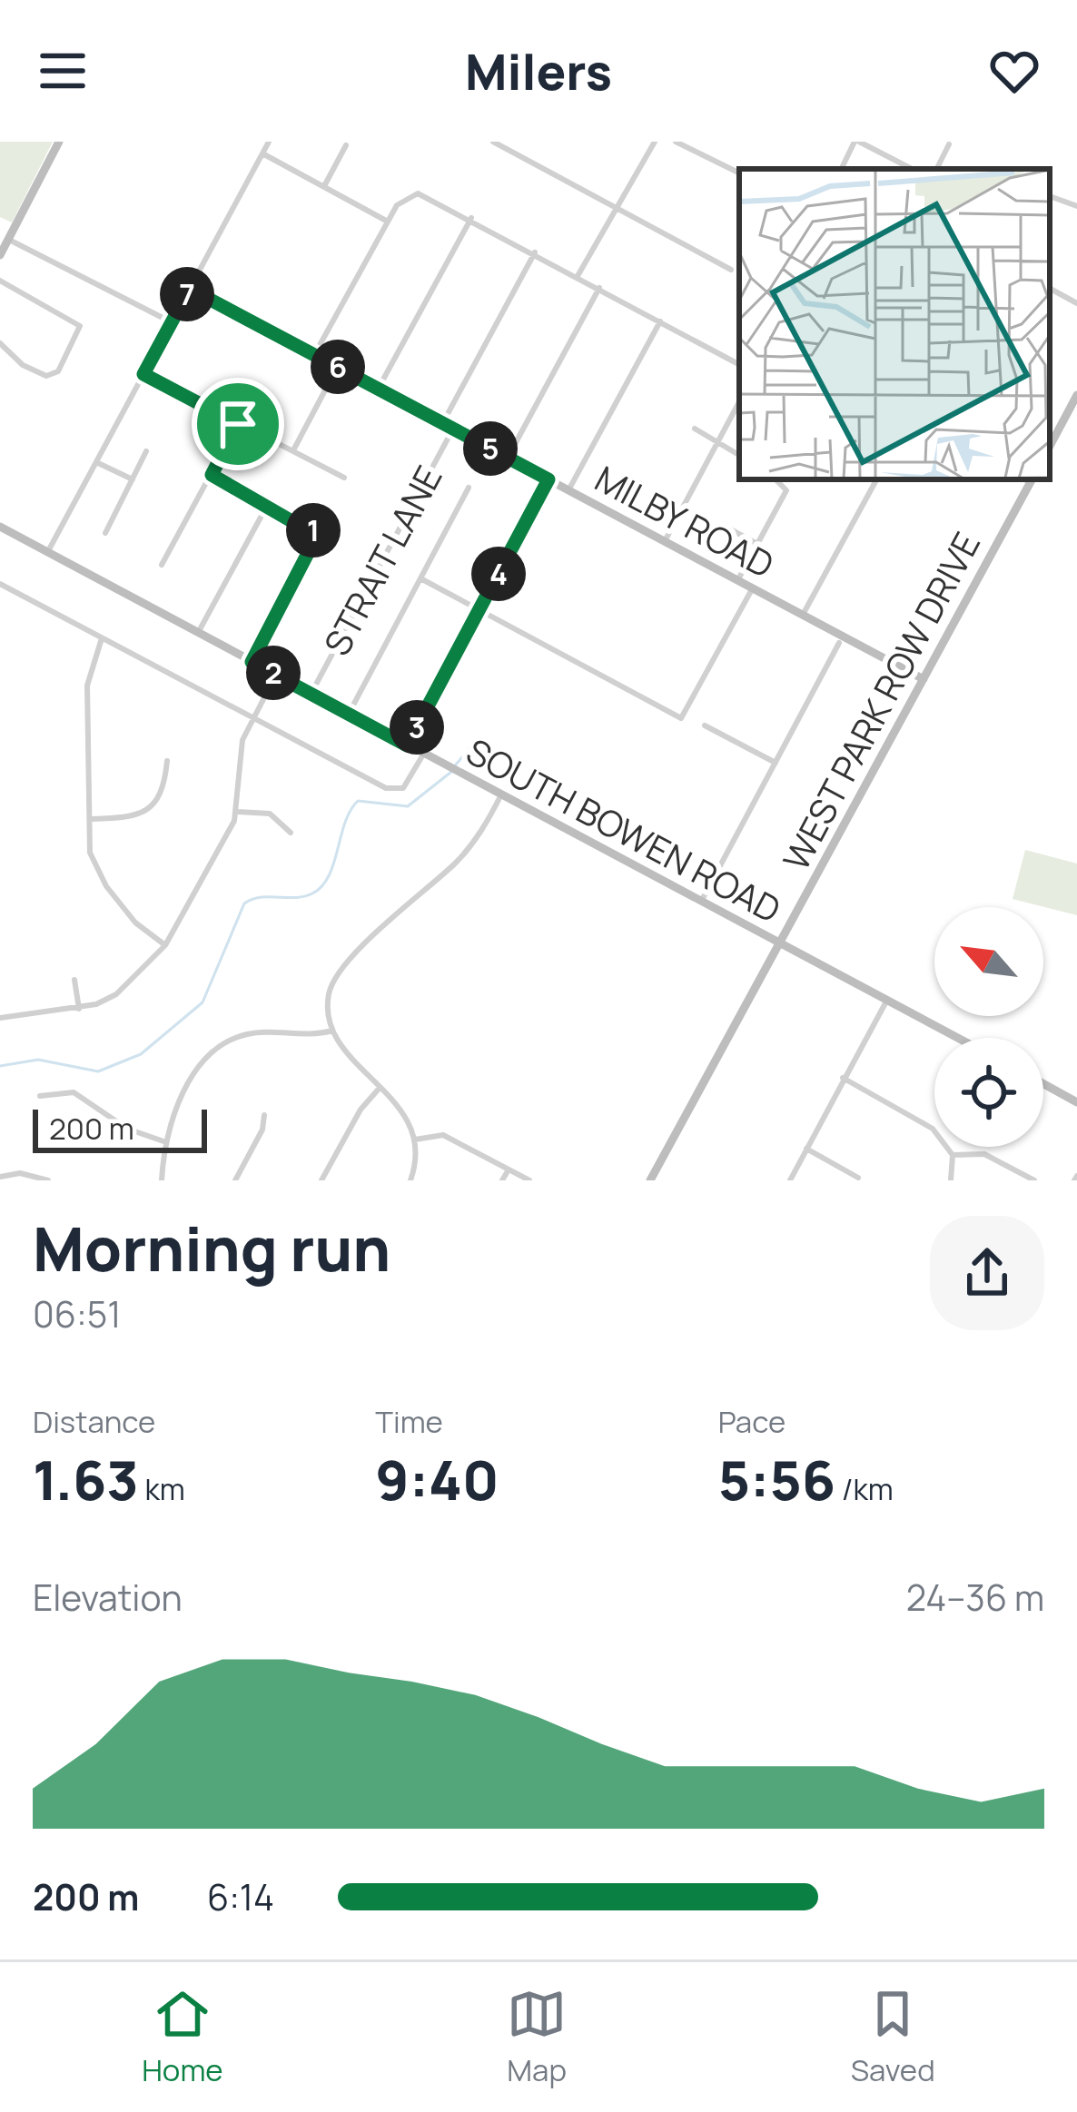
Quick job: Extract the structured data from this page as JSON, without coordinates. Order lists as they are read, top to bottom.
{
  "streets": {
    "main road": ["MILBY ROAD", "WEST PARK ROW DRIVE", "SOUTH BOWEN ROAD"],
    "street": ["STRAIT LANE"]
  },
  "crossings": [
    ["MILBY ROAD", "STRAIT LANE"],
    ["MILBY ROAD", "WEST PARK ROW DRIVE"],
    ["STRAIT LANE", "SOUTH BOWEN ROAD"],
    ["WEST PARK ROW DRIVE", "SOUTH BOWEN ROAD"]
  ],
  "scale_bar": "200 m",
  "north": "top left",
  "page": {
    "header": "Milers",
    "pins": [
      "7",
      "6",
      "5",
      "1",
      "4",
      "2",
      "3"
    ],
    "scale": "200 m",
    "heading": ["Morning run", "06:51"],
    "stats": [
      ["Distance", "1.63 km"],
      ["Time", "9:40"],
      ["Pace", "5:56 /km"]
    ],
    "chart": ["Elevation", "24–36 m"],
    "list": [
      {
        "name": "200 m",
        "note": "6:14"
      }
    ],
    "tabs": ["Home", "Map", "Saved"]
  }
}
